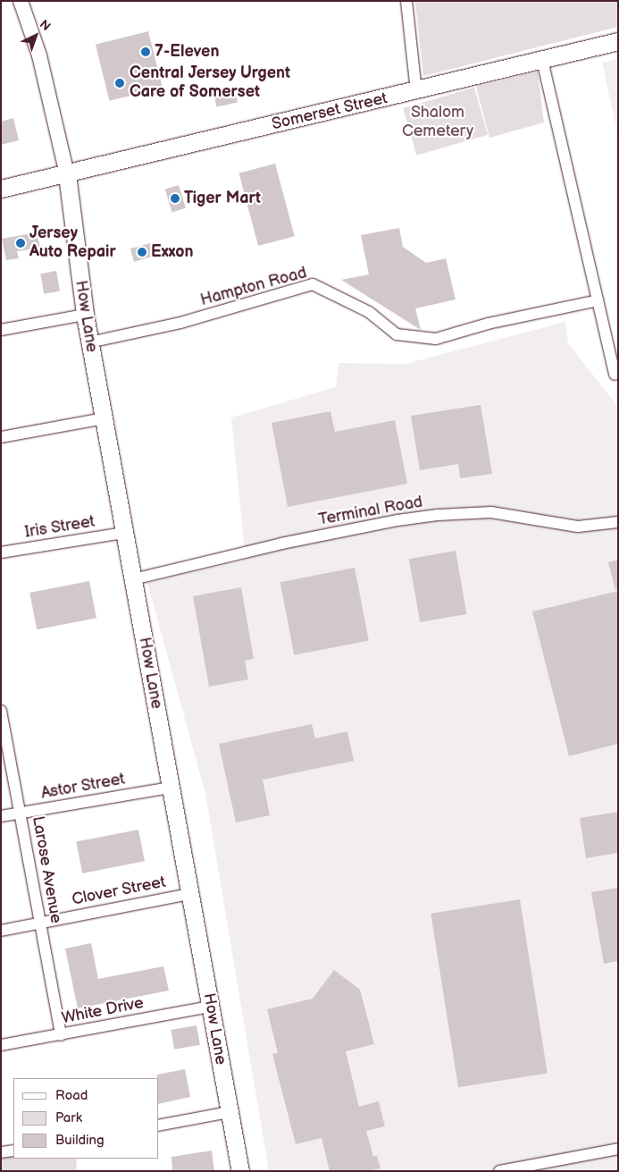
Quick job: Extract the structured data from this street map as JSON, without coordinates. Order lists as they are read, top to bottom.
{
  "streets": {
    "main road": ["Somerset Street", "How Lane"],
    "street": [
      "Hampton Road",
      "Terminal Road",
      "Iris Street",
      "Astor Street",
      "Larose Avenue",
      "Clover Street",
      "White Drive"
    ]
  },
  "crossings": [
    ["Somerset Street", "How Lane"],
    ["Hampton Road", "How Lane"],
    ["How Lane", "Terminal Road"],
    ["How Lane", "Iris Street"],
    ["How Lane", "Astor Street"],
    ["How Lane", "Clover Street"],
    ["How Lane", "White Drive"],
    ["Astor Street", "Larose Avenue"],
    ["Larose Avenue", "Clover Street"],
    ["Larose Avenue", "White Drive"]
  ],
  "parks": ["Shalom Cemetery"],
  "places": [
    "7-Eleven",
    "Central Jersey Urgent Care of Somerset",
    "Tiger Mart",
    "Jersey Auto Repair",
    "Exxon"
  ],
  "legend": ["Road", "Park", "Building"],
  "north": "top right"
}
